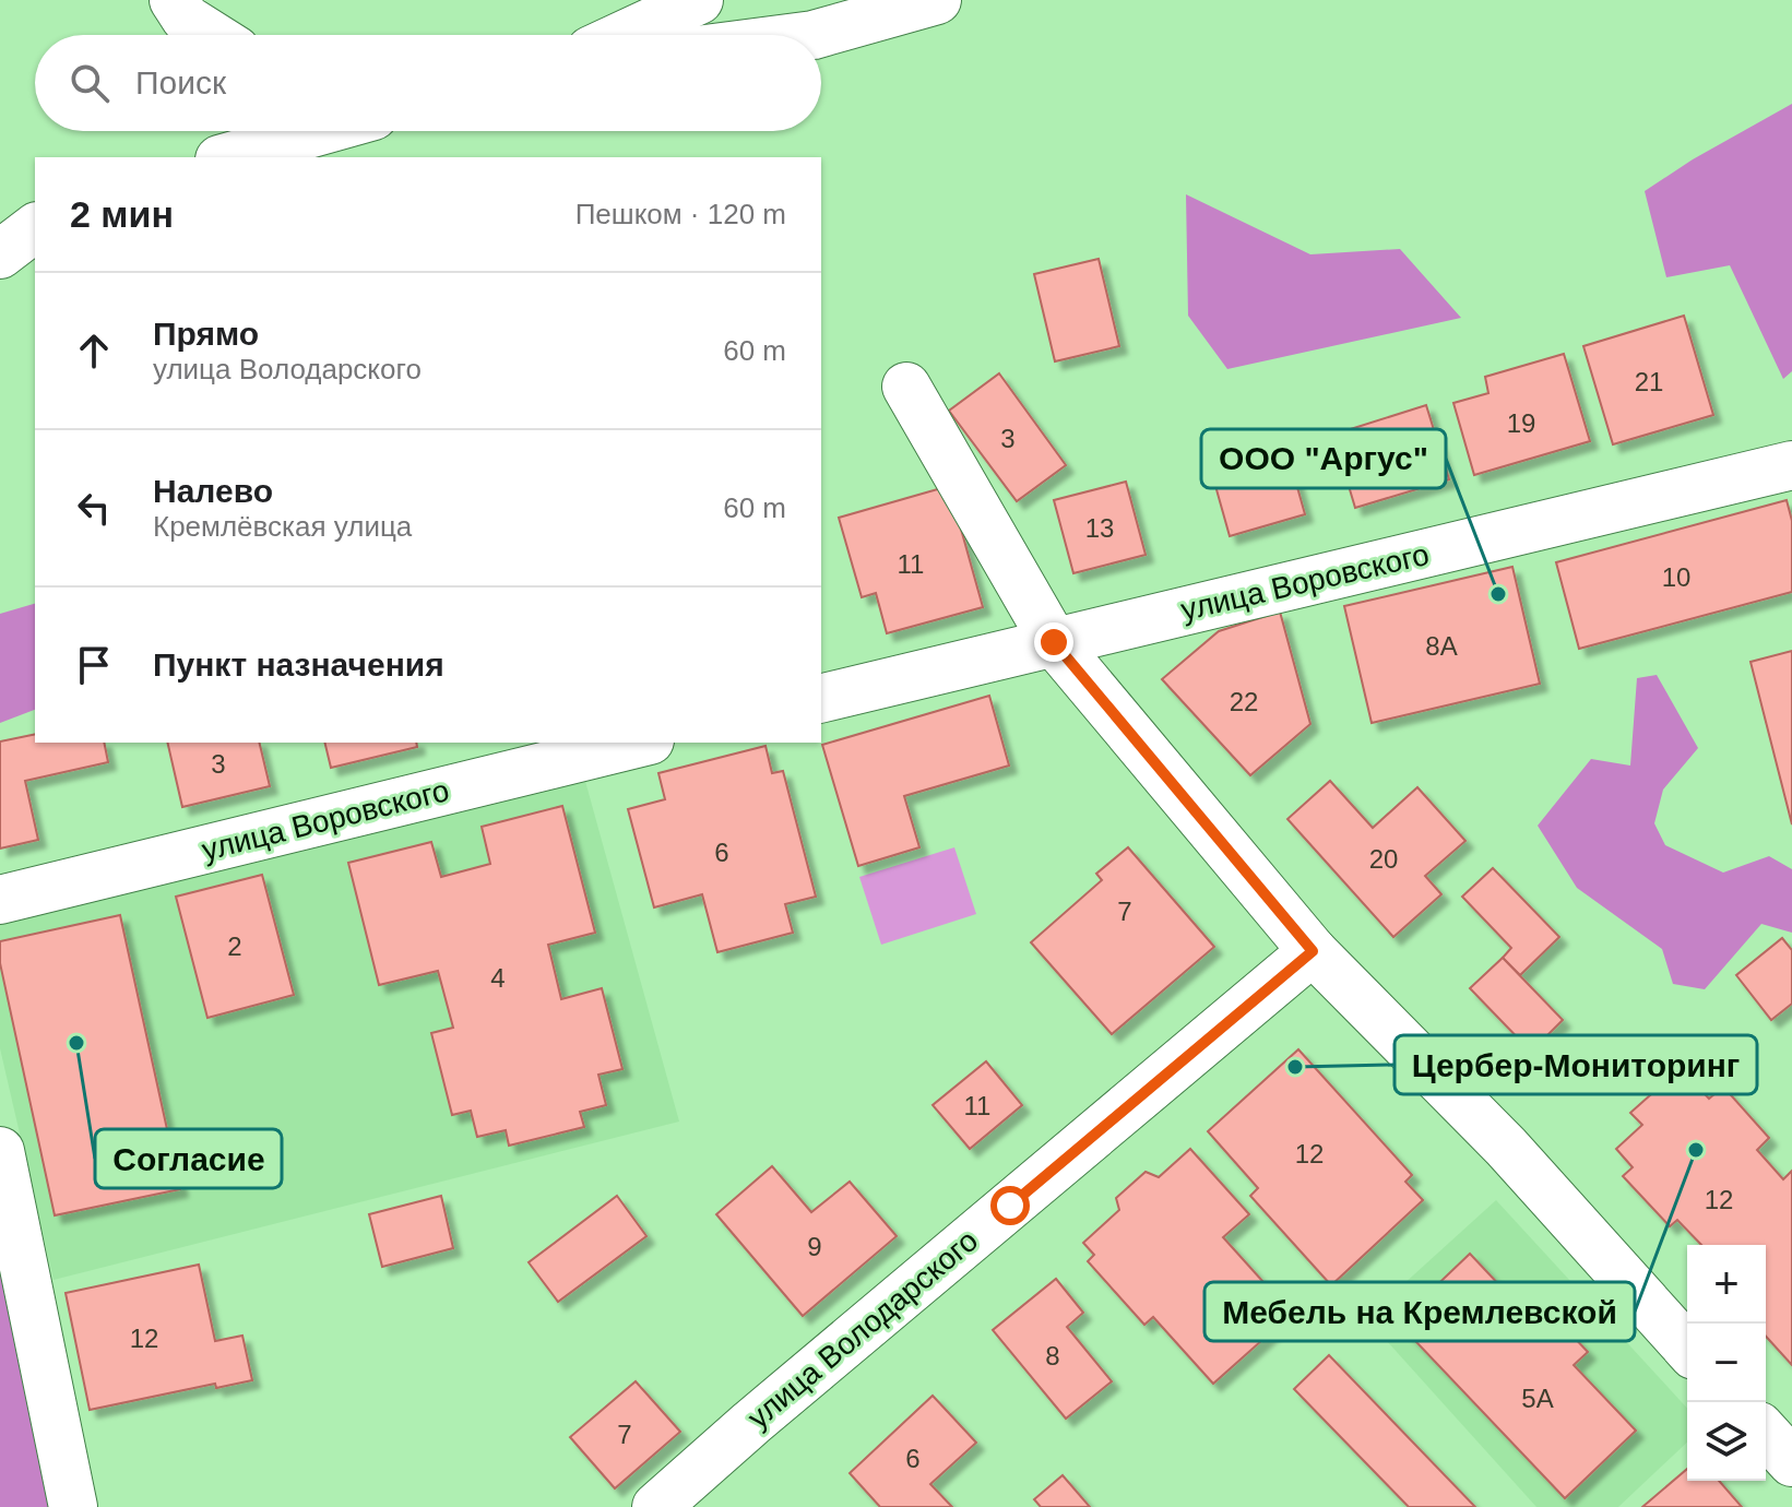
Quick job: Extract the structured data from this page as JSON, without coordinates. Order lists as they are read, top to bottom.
{
  "streets": {
    "street": ["улица Воровского", "улица Володарского"]
  },
  "places": [
    "ООО \"Аргус\"",
    "Согласие",
    "Цербер-Мониторинг",
    "Мебель на Кремлевской"
  ],
  "house_numbers": [
    "21",
    "19",
    "3",
    "13",
    "11",
    "10",
    "8А",
    "22",
    "3",
    "6",
    "20",
    "7",
    "2",
    "4",
    "11",
    "12",
    "12",
    "9",
    "12",
    "8",
    "5А",
    "7",
    "6"
  ],
  "page": {
    "search": "Поиск",
    "heading": ["2 мин", "Пешком · 120 m"],
    "list": [
      ["Прямо", "улица Володарского", "60 m"],
      ["Налево", "Кремлёвская улица", "60 m"],
      "Пункт назначения"
    ],
    "map_buttons": ["+", "−"]
  }
}
